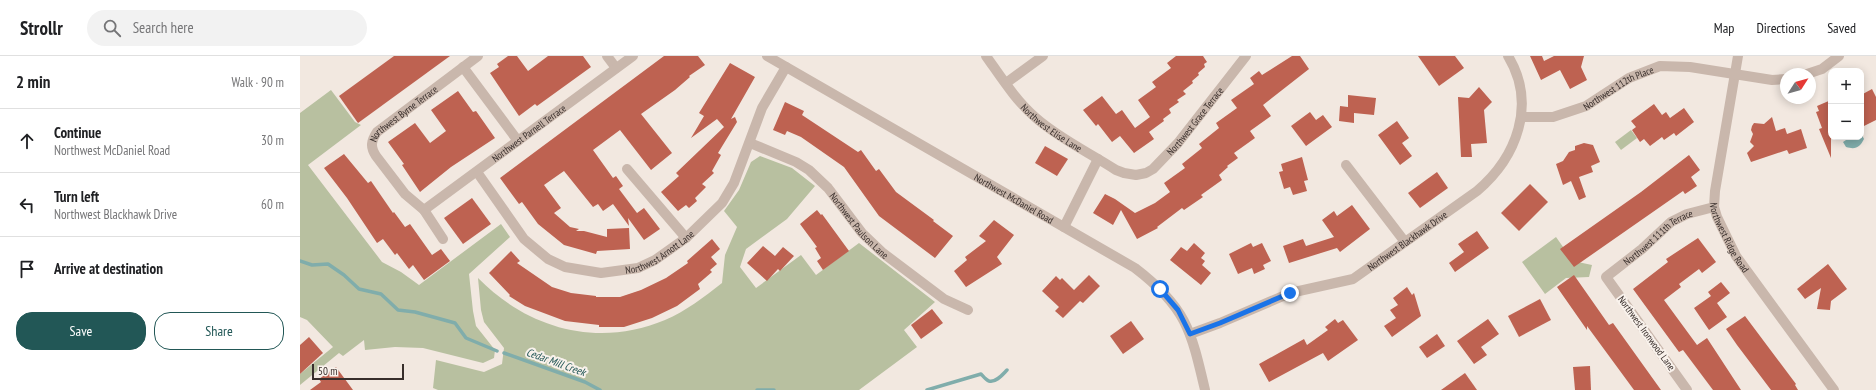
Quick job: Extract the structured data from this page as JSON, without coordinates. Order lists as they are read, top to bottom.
{
  "streets": {
    "street": [
      "Northwest 112th Place",
      "Northwest Byrne Terrace",
      "Northwest Grace Terrace",
      "Northwest Elise Lane",
      "Northwest Parnell Terrace",
      "Northwest McDaniel Road",
      "Northwest Paulson Lane",
      "Northwest Ridge Road",
      "Northwest 111th Terrace",
      "Northwest Blackhawk Drive",
      "Northwest Arnott Lane",
      "Northwest Ironwood Lane"
    ]
  },
  "crossings": [
    ["Northwest 112th Place", "Northwest Ridge Road"],
    ["Northwest 112th Place", "Northwest Blackhawk Drive"],
    ["Northwest Byrne Terrace", "Northwest Parnell Terrace"],
    ["Northwest Grace Terrace", "Northwest Elise Lane"],
    ["Northwest Parnell Terrace", "Northwest Arnott Lane"],
    ["Northwest McDaniel Road", "Northwest Blackhawk Drive"],
    ["Northwest McDaniel Road", "Northwest Arnott Lane"],
    ["Northwest Paulson Lane", "Northwest Arnott Lane"],
    ["Northwest Ridge Road", "Northwest 111th Terrace"],
    ["Northwest 111th Terrace", "Northwest Ironwood Lane"]
  ],
  "water": ["Cedar Mill Creek"],
  "scale_bar": "50 m",
  "north": "top right",
  "page": {
    "header": "Strollr",
    "search": "Search here",
    "nav": ["Map", "Directions", "Saved"],
    "heading": ["2 min", "Walk · 90 m"],
    "map_buttons": ["+", "−"],
    "list": [
      ["Continue", "Northwest McDaniel Road", "30 m"],
      ["Turn left", "Northwest Blackhawk Drive", "60 m"],
      "Arrive at destination"
    ],
    "buttons": ["Save", "Share"],
    "scale": "50 m"
  }
}
